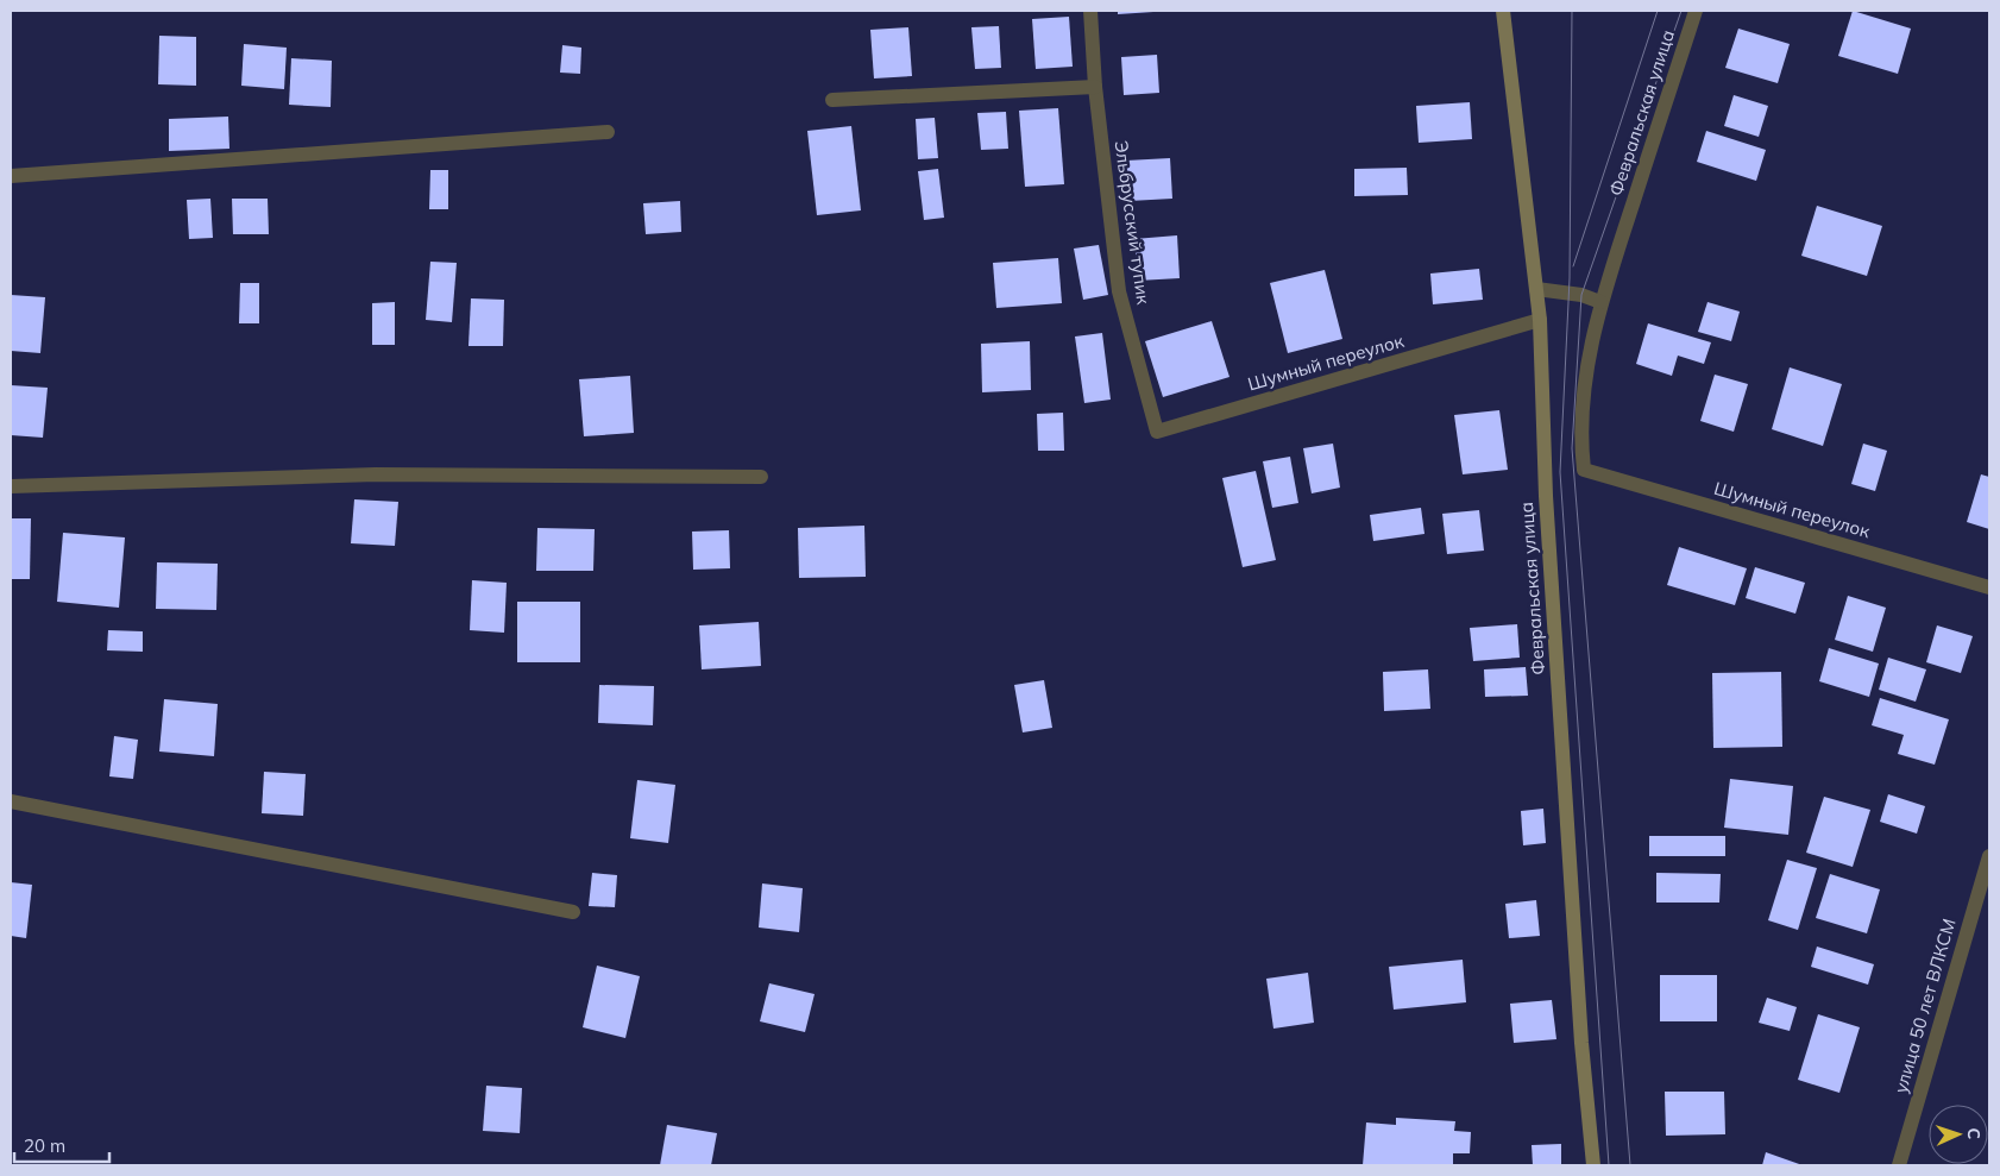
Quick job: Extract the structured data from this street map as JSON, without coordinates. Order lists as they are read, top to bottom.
{
  "streets": {
    "street": [
      "Февральская улица",
      "Эльбрусский тупик",
      "Шумный переулок",
      "улица 50 лет ВЛКСМ"
    ]
  },
  "crossings": [
    ["Февральская улица", "Шумный переулок"],
    ["Эльбрусский тупик", "Шумный переулок"]
  ],
  "scale_bar": "20 m",
  "north": "right"
}
